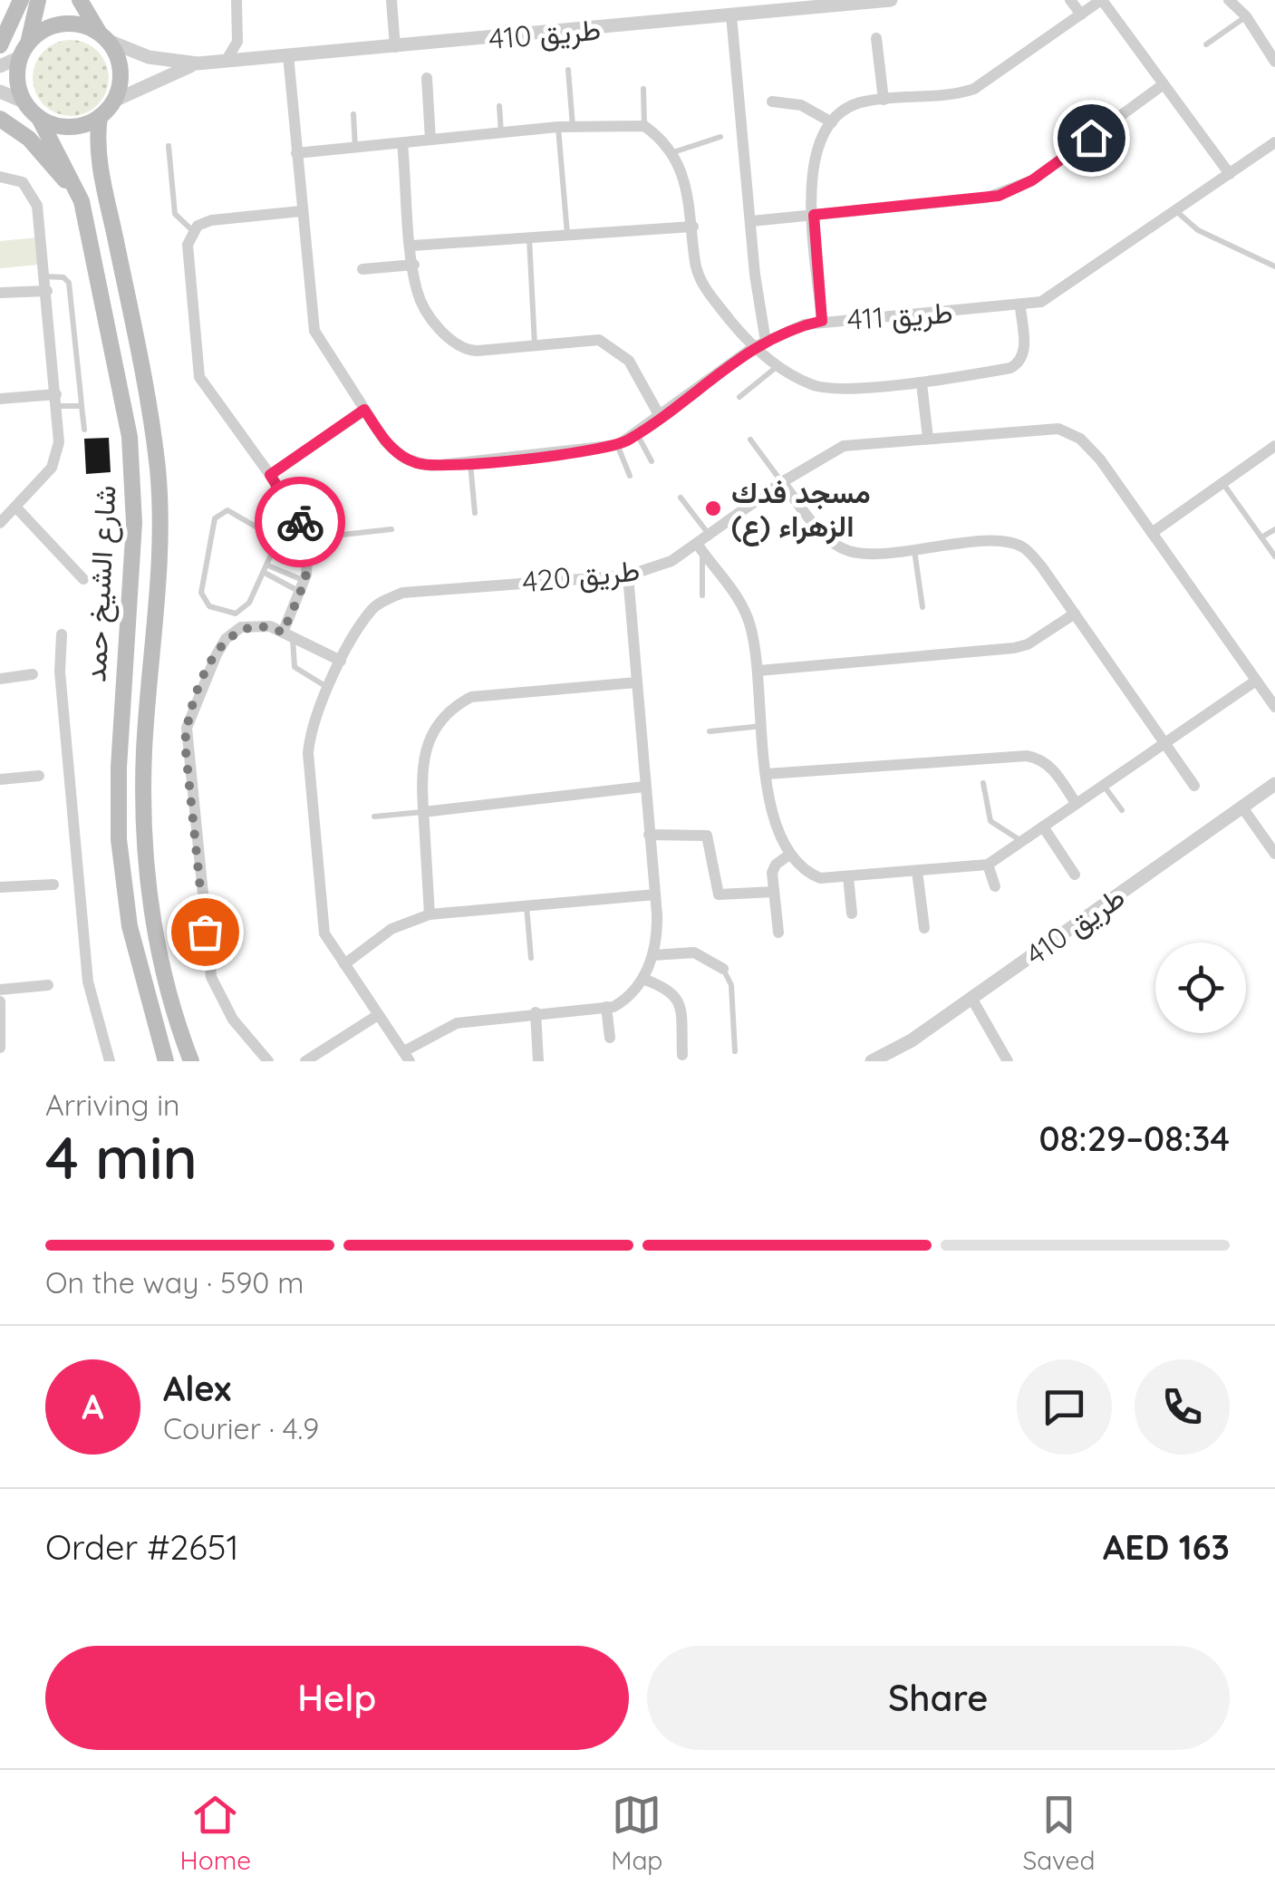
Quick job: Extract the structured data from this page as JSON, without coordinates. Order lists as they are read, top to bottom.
{
  "streets": {
    "main road": ["شارع الشيخ حمد"],
    "street": ["طريق 410", "طريق 411", "طريق 420"]
  },
  "crossings": [
    ["طريق 410", "طريق 411"],
    ["طريق 410", "شارع الشيخ حمد"]
  ],
  "places": ["مسجد فدك الزهراء (ع)"],
  "page": {
    "heading": ["4 min", "Arriving in", "08:29–08:34"],
    "panel": [
      "Alex",
      "Courier · 4.9",
      "Order #2651",
      "AED 163"
    ],
    "bar": "On the way · 590 m",
    "round": "A",
    "buttons": ["Help", "Share"],
    "tabs": ["Home", "Map", "Saved"]
  }
}
